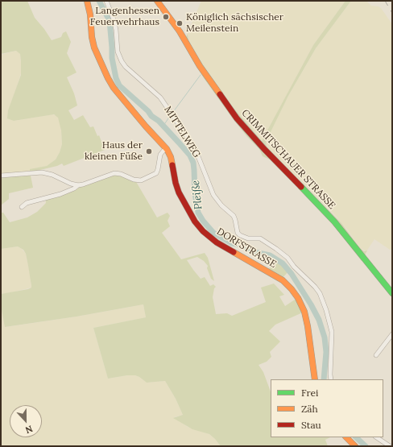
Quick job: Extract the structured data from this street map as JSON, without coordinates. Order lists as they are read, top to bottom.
{
  "streets": {
    "street": ["MITTELWEG", "CRIMMITSCHAUER STRASSE", "DORFSTRASSE"]
  },
  "water": ["Pleiße"],
  "places": ["Langenhessen Feuerwehrhaus", "Königlich sächsischer Meilenstein", "Haus der kleinen Füße"],
  "legend": ["Frei", "Zäh", "Stau"],
  "north": "bottom"
}
